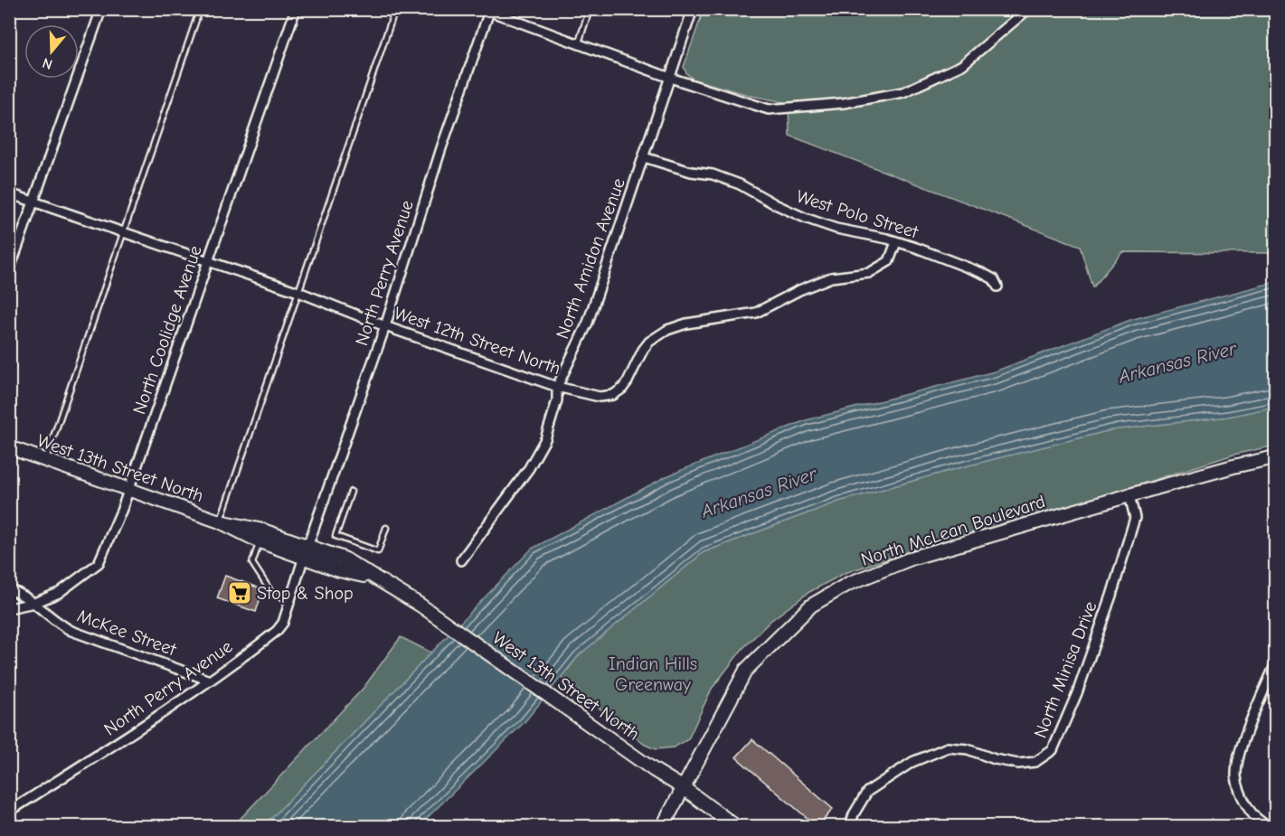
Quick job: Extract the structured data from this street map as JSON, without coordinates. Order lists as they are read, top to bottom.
{
  "streets": {
    "street": [
      "West Polo Street",
      "North Amidon Avenue",
      "North Perry Avenue",
      "North Coolidge Avenue",
      "West 12th Street North",
      "West 13th Street North",
      "North McLean Boulevard",
      "McKee Street",
      "North Minisa Drive"
    ]
  },
  "crossings": [
    ["West Polo Street", "North Amidon Avenue"],
    ["West Polo Street", "West 12th Street North"],
    ["North Amidon Avenue", "West 12th Street North"],
    ["North Perry Avenue", "West 12th Street North"],
    ["North Perry Avenue", "West 13th Street North"],
    ["North Perry Avenue", "McKee Street"],
    ["North Coolidge Avenue", "West 12th Street North"],
    ["North Coolidge Avenue", "West 13th Street North"],
    ["North Coolidge Avenue", "McKee Street"],
    ["West 13th Street North", "North McLean Boulevard"],
    ["North McLean Boulevard", "North Minisa Drive"]
  ],
  "water": ["Arkansas River"],
  "parks": ["Indian Hills Greenway"],
  "places": {
    "supermarket": ["Stop & Shop"]
  },
  "north": "bottom"
}
